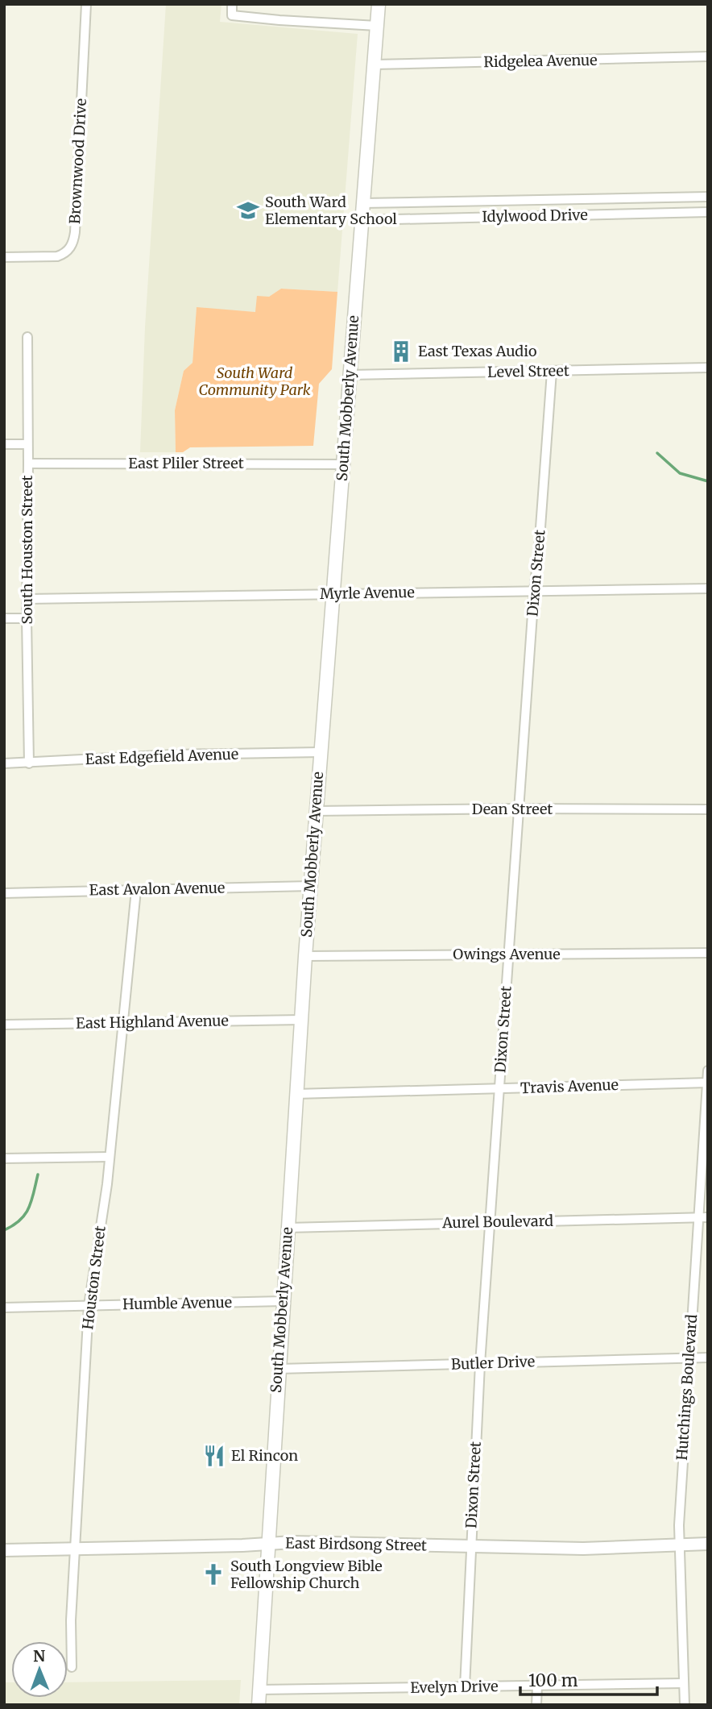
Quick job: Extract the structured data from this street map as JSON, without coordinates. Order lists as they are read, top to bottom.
{
  "streets": {
    "main road": ["South Mobberly Avenue"],
    "street": [
      "Ridgelea Avenue",
      "Brownwood Drive",
      "Idylwood Drive",
      "Level Street",
      "East Pliler Street",
      "South Houston Street",
      "Dixon Street",
      "Myrle Avenue",
      "East Edgefield Avenue",
      "Dean Street",
      "East Avalon Avenue",
      "Owings Avenue",
      "East Highland Avenue",
      "Travis Avenue",
      "Aurel Boulevard",
      "Houston Street",
      "Humble Avenue",
      "Butler Drive",
      "Hutchings Boulevard",
      "East Birdsong Street",
      "Evelyn Drive"
    ]
  },
  "crossings": [
    ["Ridgelea Avenue", "South Mobberly Avenue"],
    ["Idylwood Drive", "South Mobberly Avenue"],
    ["Level Street", "South Mobberly Avenue"],
    ["Level Street", "Dixon Street"],
    ["South Mobberly Avenue", "East Pliler Street"],
    ["South Mobberly Avenue", "Myrle Avenue"],
    ["South Mobberly Avenue", "East Edgefield Avenue"],
    ["South Mobberly Avenue", "Dean Street"],
    ["South Mobberly Avenue", "East Avalon Avenue"],
    ["South Mobberly Avenue", "Owings Avenue"],
    ["South Mobberly Avenue", "East Highland Avenue"],
    ["South Mobberly Avenue", "Travis Avenue"],
    ["South Mobberly Avenue", "Aurel Boulevard"],
    ["South Mobberly Avenue", "Humble Avenue"],
    ["South Mobberly Avenue", "Butler Drive"],
    ["South Mobberly Avenue", "East Birdsong Street"],
    ["South Mobberly Avenue", "Evelyn Drive"],
    ["East Pliler Street", "South Houston Street"],
    ["South Houston Street", "Myrle Avenue"],
    ["South Houston Street", "East Edgefield Avenue"],
    ["Dixon Street", "Myrle Avenue"],
    ["Dixon Street", "Dean Street"],
    ["Dixon Street", "Owings Avenue"],
    ["Dixon Street", "Travis Avenue"],
    ["Dixon Street", "Aurel Boulevard"],
    ["Dixon Street", "Butler Drive"],
    ["Dixon Street", "East Birdsong Street"],
    ["Dixon Street", "Evelyn Drive"],
    ["East Avalon Avenue", "Houston Street"],
    ["East Highland Avenue", "Houston Street"],
    ["Travis Avenue", "Hutchings Boulevard"],
    ["Aurel Boulevard", "Hutchings Boulevard"],
    ["Houston Street", "Humble Avenue"],
    ["Houston Street", "East Birdsong Street"],
    ["Butler Drive", "Hutchings Boulevard"],
    ["Hutchings Boulevard", "East Birdsong Street"],
    ["Hutchings Boulevard", "Evelyn Drive"]
  ],
  "parks": ["South Ward Community Park"],
  "places": {
    "school or university": ["South Ward Elementary School"],
    "building": ["East Texas Audio"],
    "restaurant": ["El Rincon"],
    "church": ["South Longview Bible Fellowship Church"]
  },
  "scale_bar": "100 m",
  "north": "top"
}
